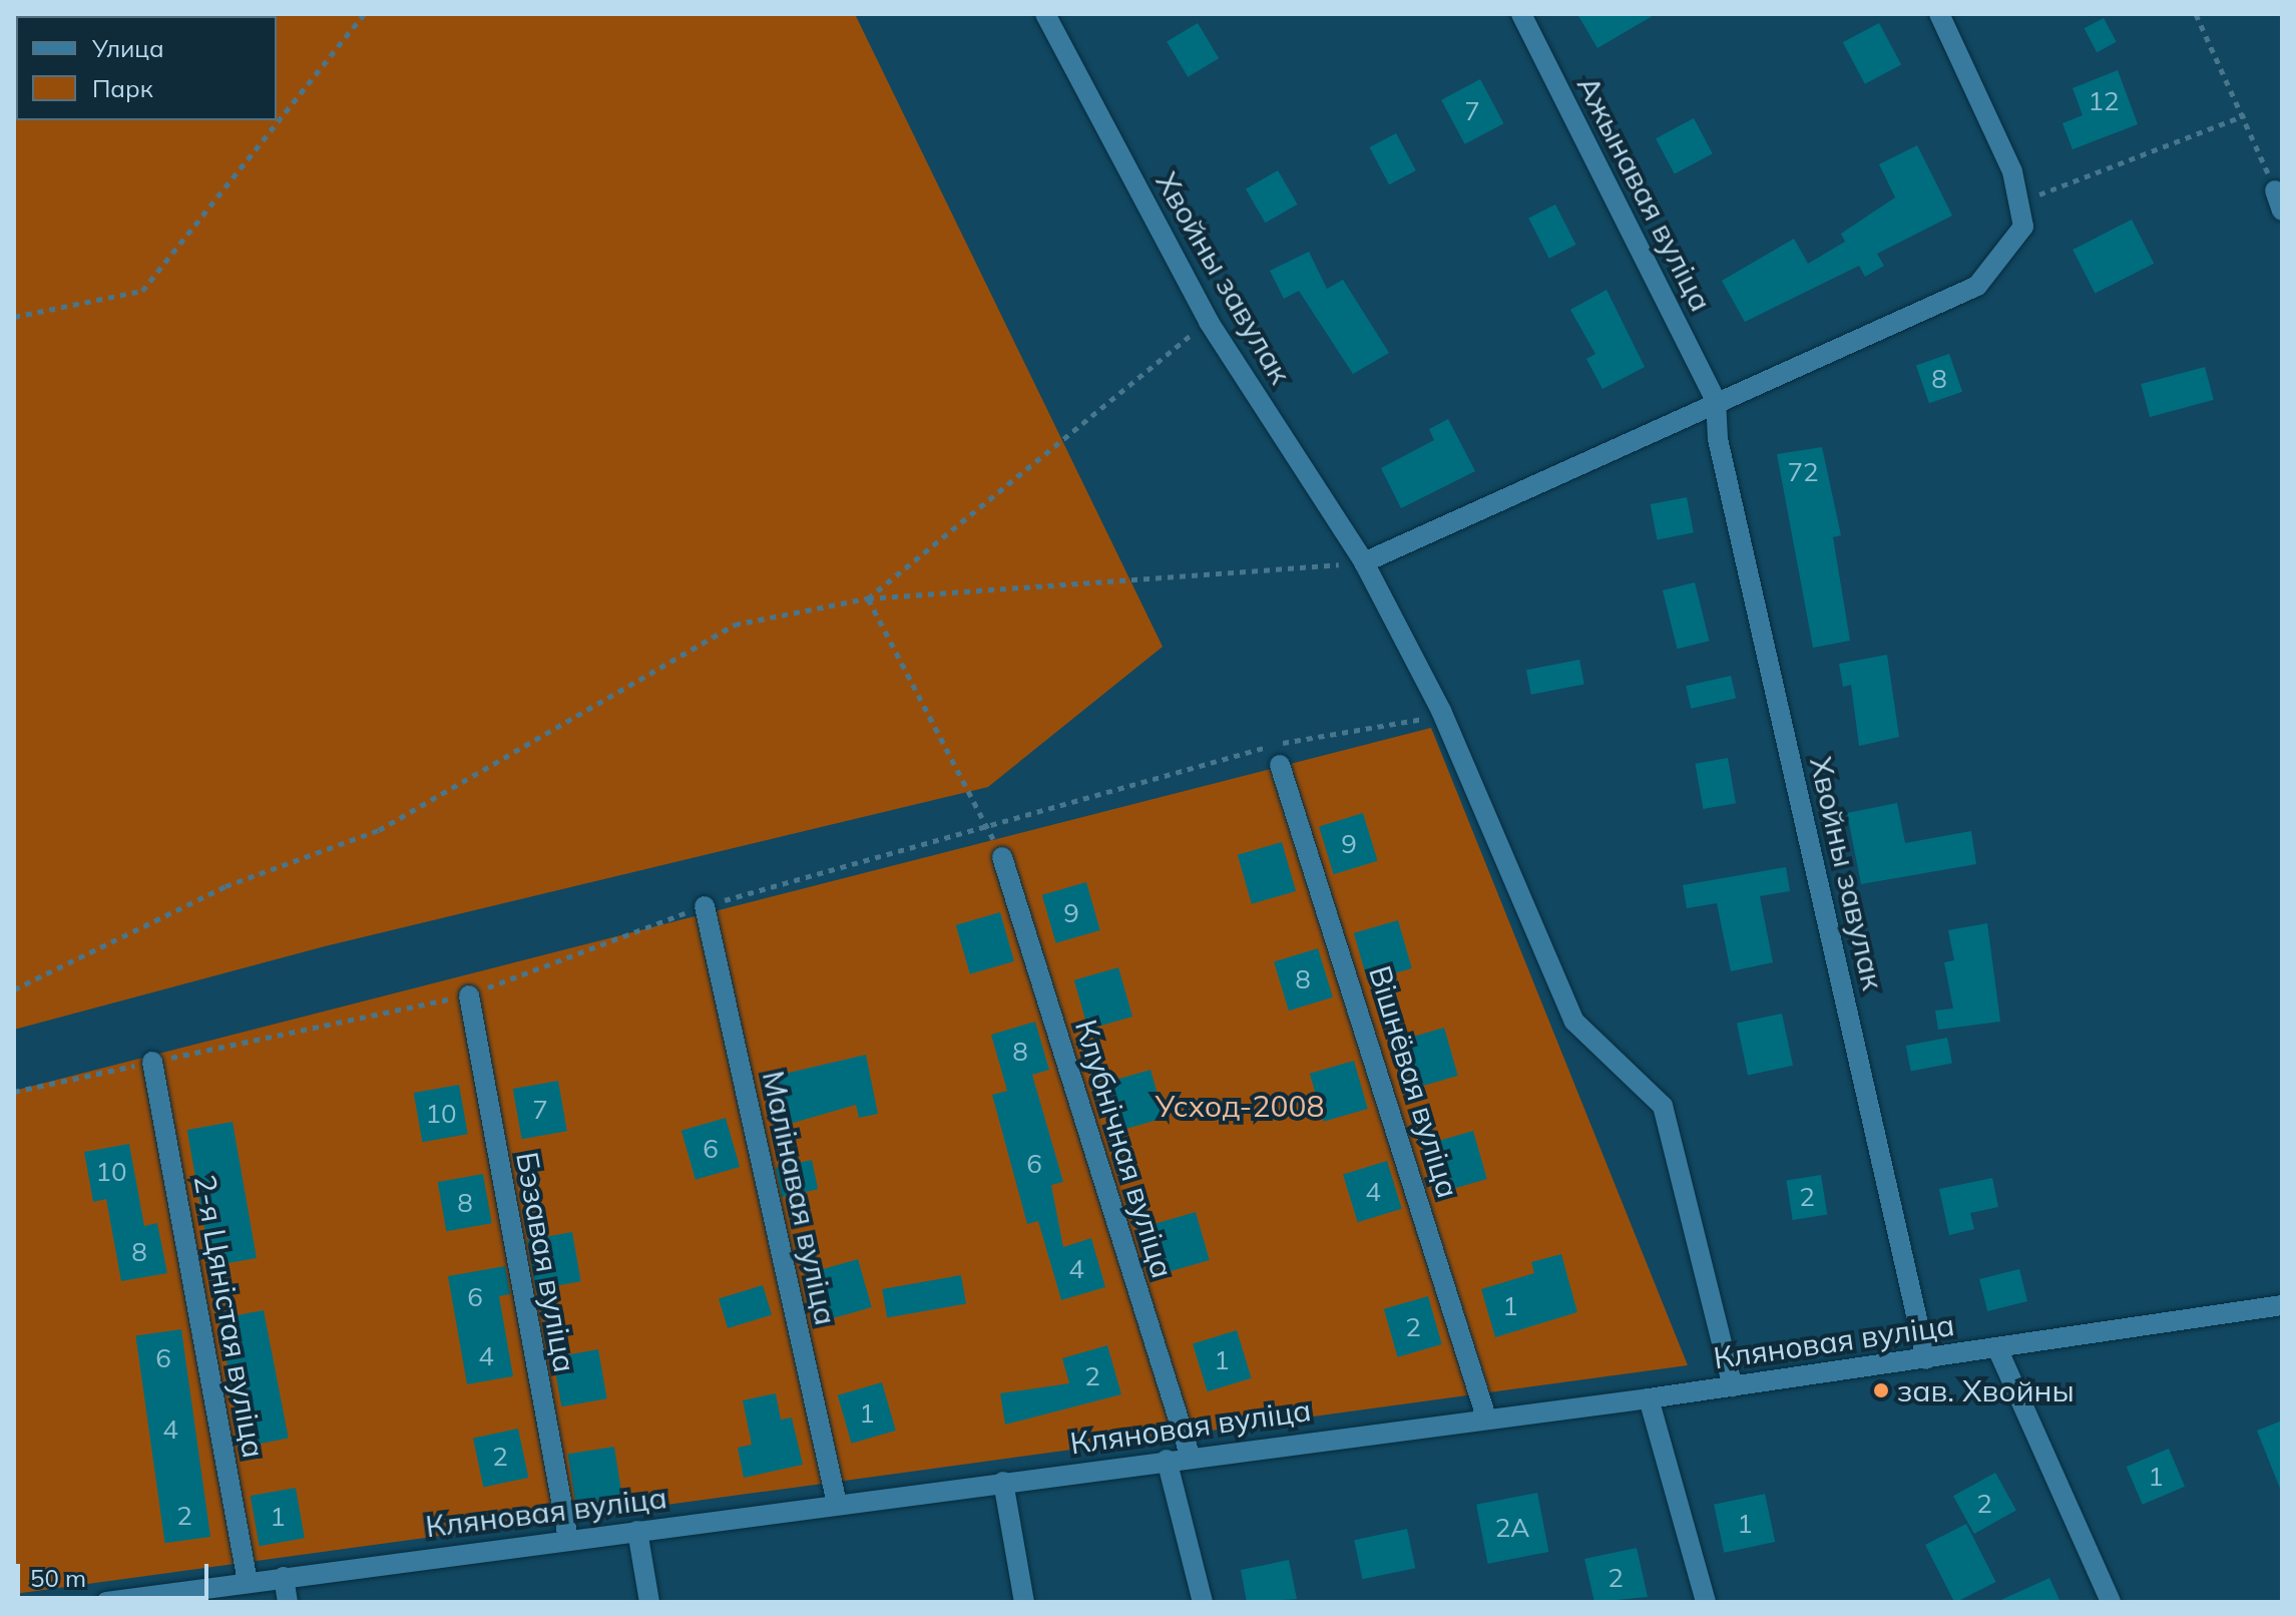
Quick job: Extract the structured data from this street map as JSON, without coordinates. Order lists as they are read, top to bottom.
{
  "streets": {
    "street": [
      "Ажынавая вуліца",
      "Хвойны завулак",
      "Вішнёвая вуліца",
      "Клубнічная вуліца",
      "Малінавая вуліца",
      "Бэзавая вуліца",
      "2-я Цяністая вуліца",
      "Кляновая вуліца"
    ]
  },
  "crossings": [
    ["Ажынавая вуліца", "Хвойны завулак"],
    ["Хвойны завулак", "Кляновая вуліца"],
    ["Вішнёвая вуліца", "Кляновая вуліца"],
    ["Клубнічная вуліца", "Кляновая вуліца"],
    ["Малінавая вуліца", "Кляновая вуліца"],
    ["Бэзавая вуліца", "Кляновая вуліца"],
    ["2-я Цяністая вуліца", "Кляновая вуліца"]
  ],
  "parks": ["Усход-2008"],
  "places": ["зав. Хвойны"],
  "house_numbers": [
    "12",
    "7",
    "8",
    "72",
    "9",
    "9",
    "8",
    "8",
    "7",
    "10",
    "6",
    "6",
    "10",
    "4",
    "2",
    "8",
    "8",
    "4",
    "6",
    "1",
    "2",
    "4",
    "6",
    "1",
    "2",
    "1",
    "4",
    "2",
    "1",
    "2",
    "2",
    "1",
    "1",
    "2А",
    "2"
  ],
  "legend": ["Улица", "Парк"],
  "scale_bar": "50 m"
}
